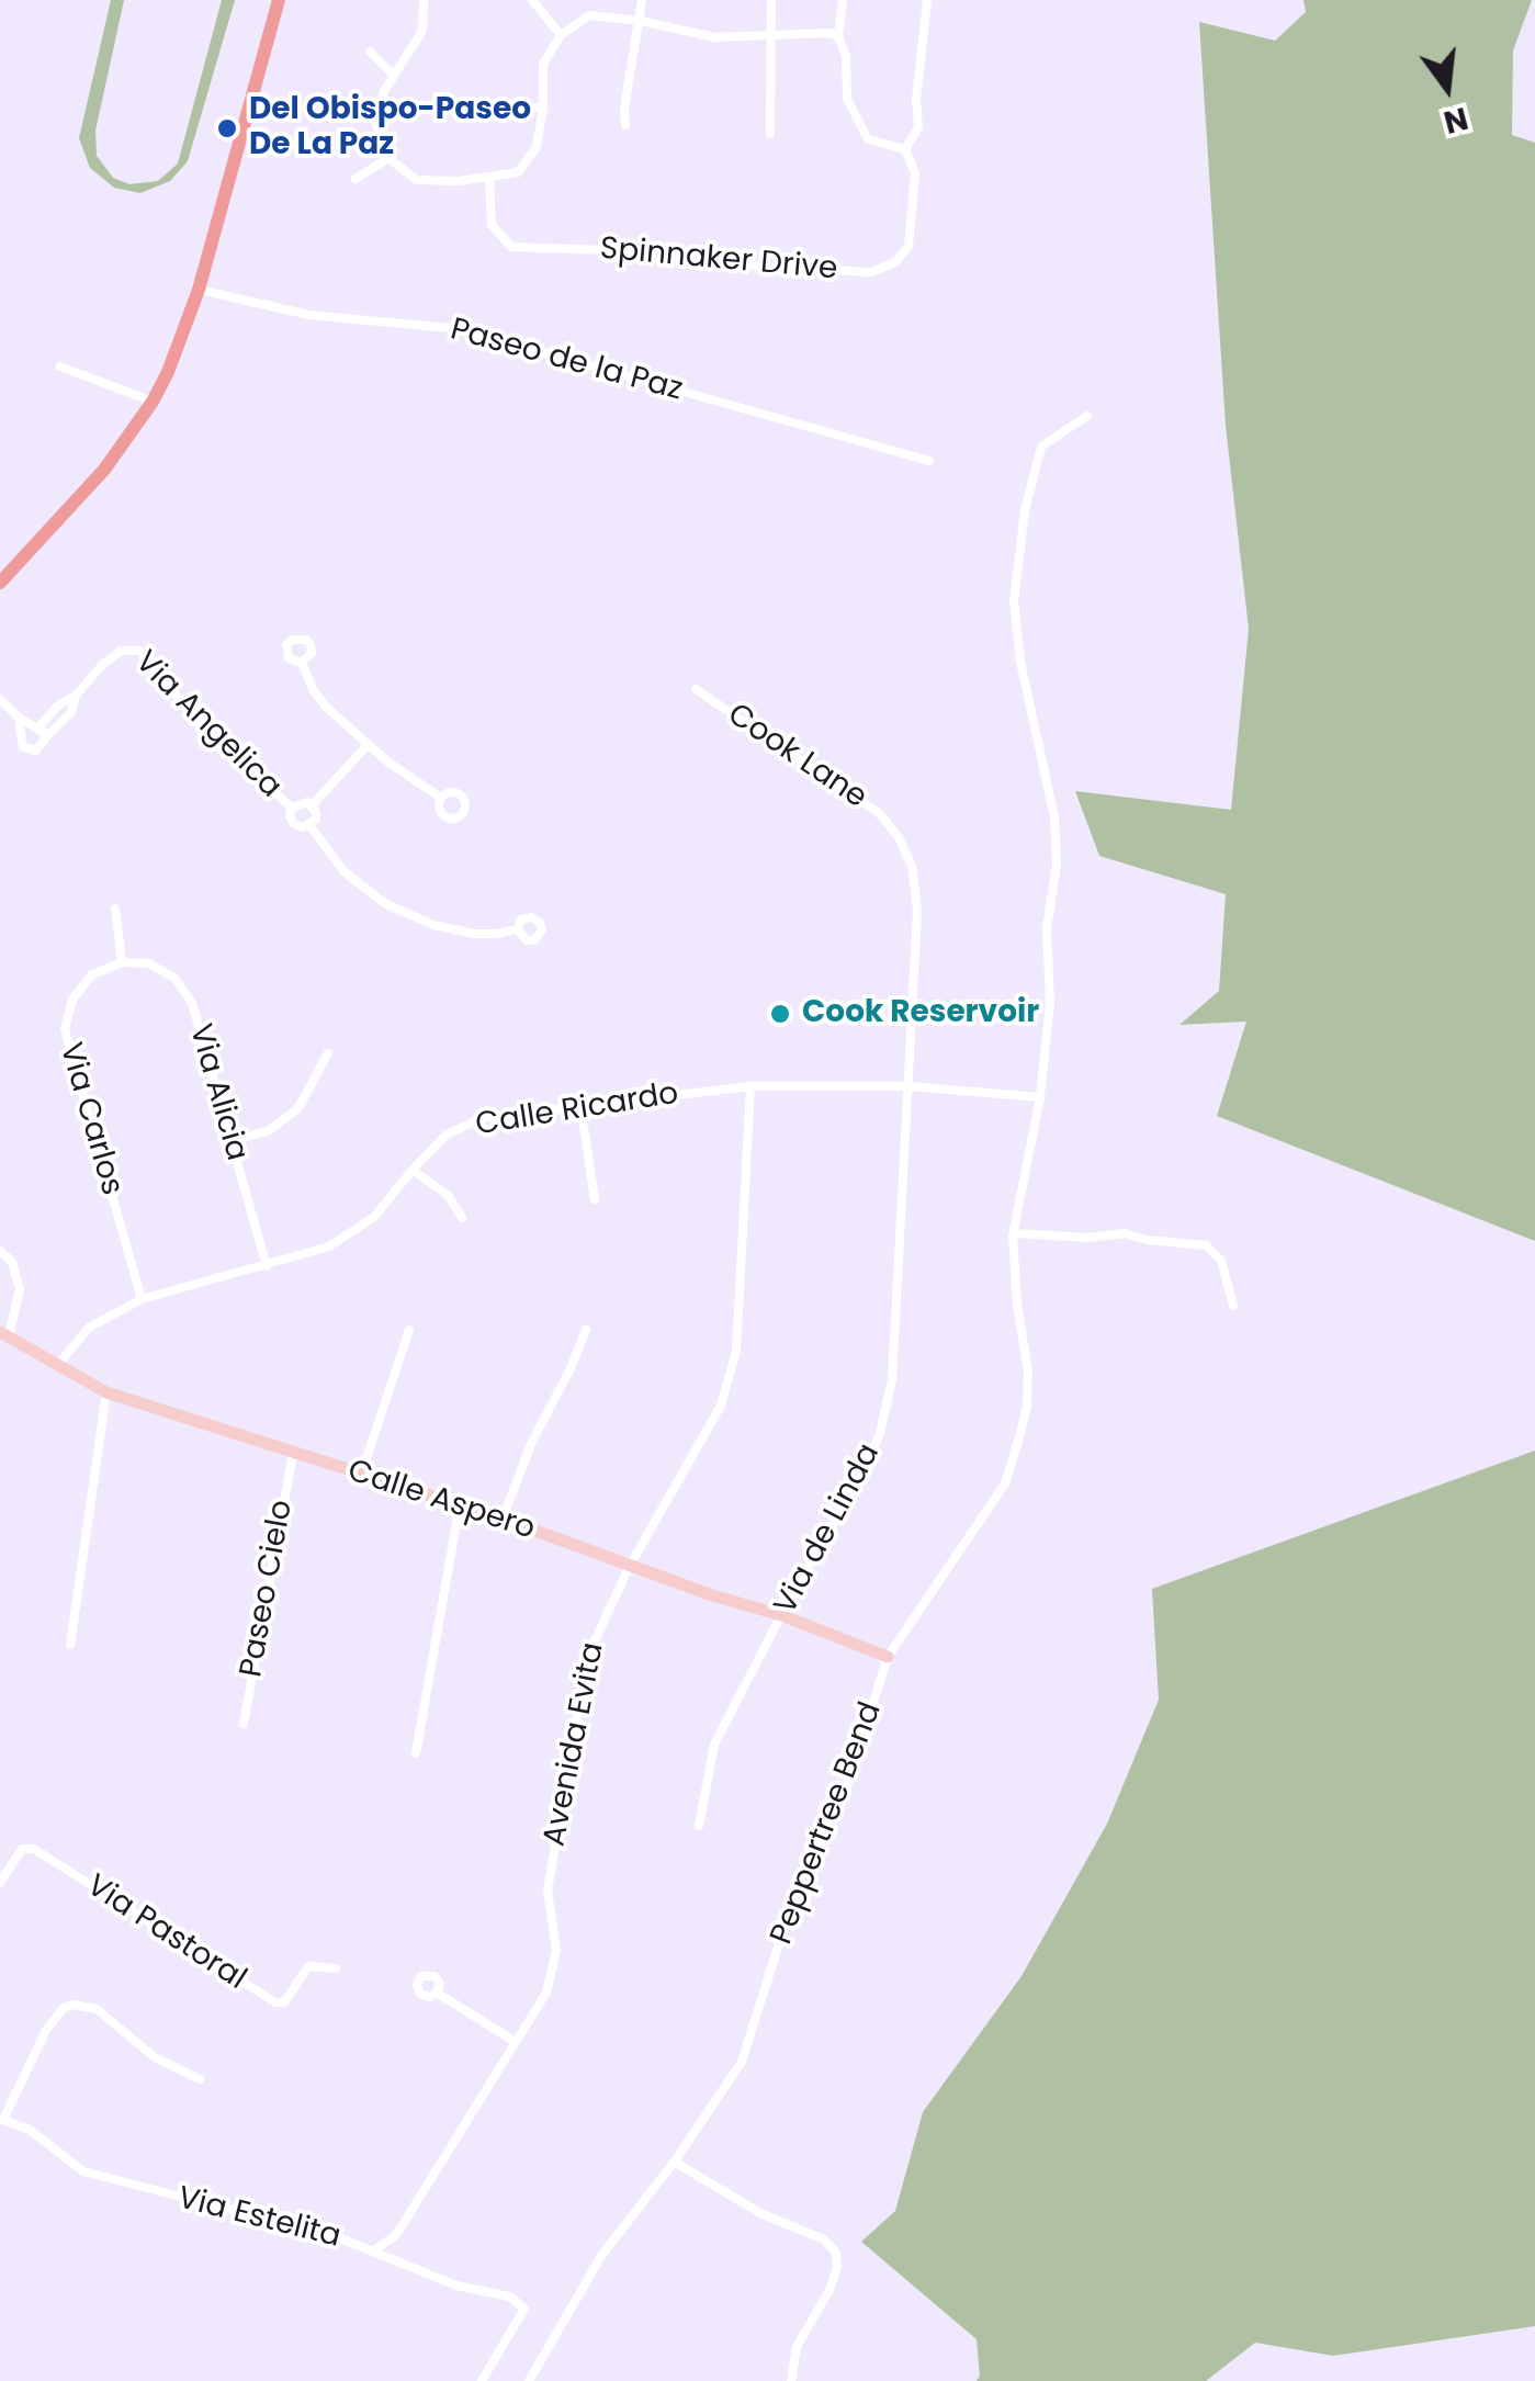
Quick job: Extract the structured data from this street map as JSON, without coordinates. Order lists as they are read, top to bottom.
{
  "streets": {
    "street": [
      "Spinnaker Drive",
      "Paseo de la Paz",
      "Via Angelica",
      "Cook Lane",
      "Via Alicia",
      "Calle Ricardo",
      "Via Carlos",
      "Calle Aspero",
      "Via de Linda",
      "Paseo Cielo",
      "Avenida Evita",
      "Peppertree Bend",
      "Via Pastoral",
      "Via Estelita"
    ]
  },
  "crossings": [
    ["Cook Lane", "Calle Ricardo"],
    ["Cook Lane", "Via de Linda"],
    ["Via Alicia", "Calle Ricardo"],
    ["Via Alicia", "Via Carlos"],
    ["Calle Ricardo", "Via Carlos"],
    ["Calle Ricardo", "Calle Aspero"],
    ["Calle Ricardo", "Via de Linda"],
    ["Calle Ricardo", "Avenida Evita"],
    ["Calle Ricardo", "Peppertree Bend"],
    ["Calle Aspero", "Via de Linda"],
    ["Calle Aspero", "Paseo Cielo"],
    ["Calle Aspero", "Avenida Evita"],
    ["Calle Aspero", "Peppertree Bend"],
    ["Avenida Evita", "Via Estelita"]
  ],
  "places": ["Del Obispo-Paseo De La Paz", "Cook Reservoir"],
  "north": "bottom"
}
